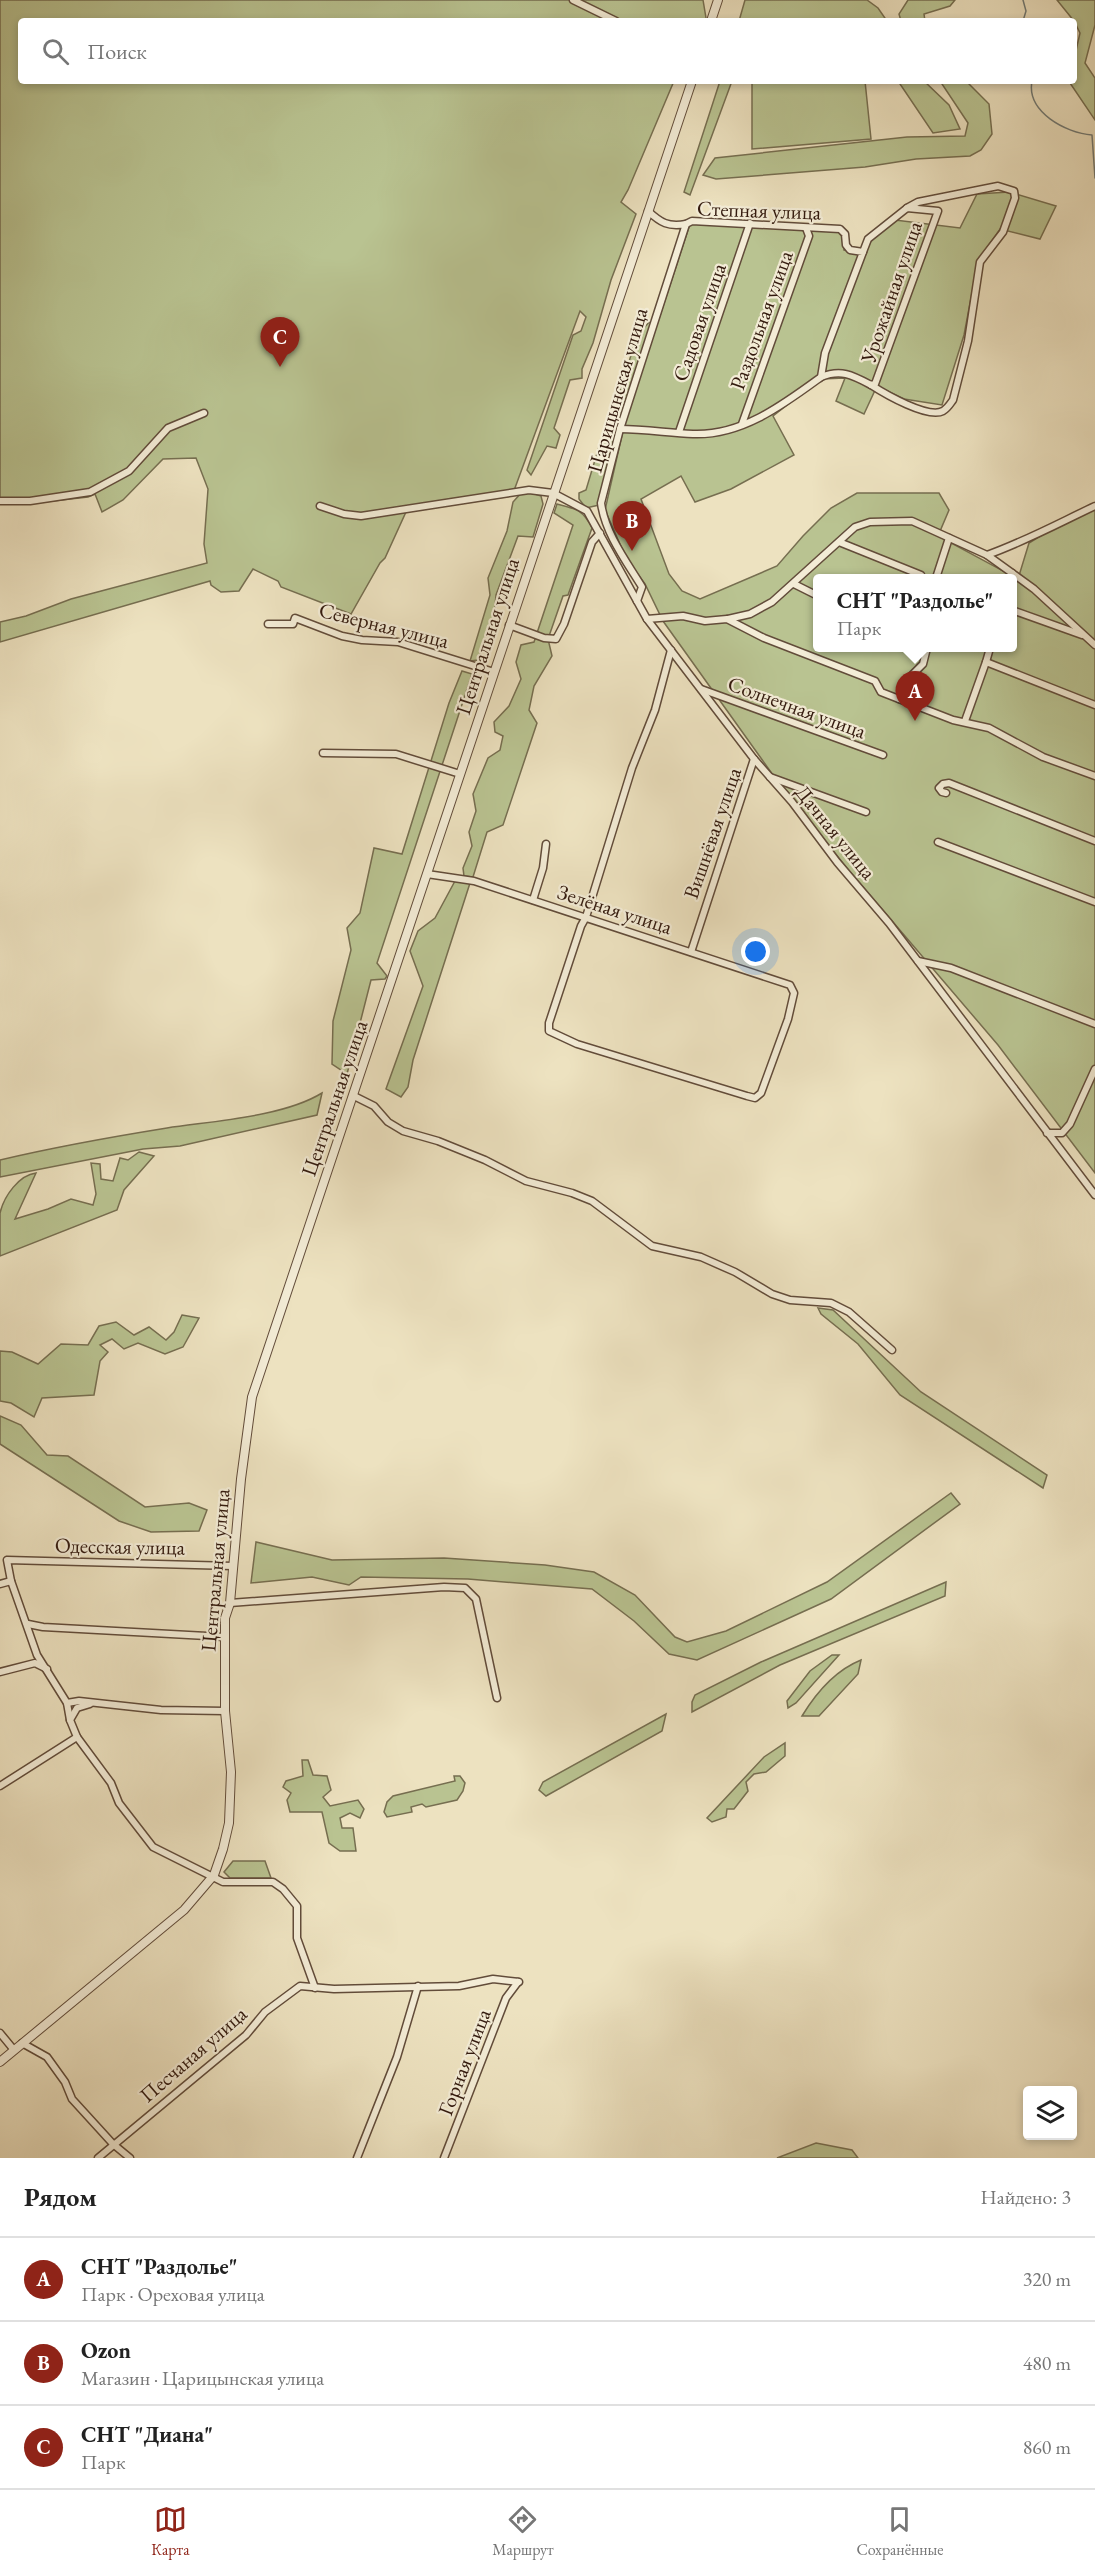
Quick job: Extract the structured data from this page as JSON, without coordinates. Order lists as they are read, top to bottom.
{
  "streets": {
    "street": [
      "Степная улица",
      "Урожайная улица",
      "Раздольная улица",
      "Садовая улица",
      "Царицынская улица",
      "Северная улица",
      "Центральная улица",
      "Солнечная улица",
      "Дачная улица",
      "Вишнёвая улица",
      "Зелёная улица",
      "Одесская улица",
      "Песчаная улица",
      "Горная улица"
    ]
  },
  "crossings": [
    ["Степная улица", "Урожайная улица"],
    ["Степная улица", "Раздольная улица"],
    ["Степная улица", "Садовая улица"],
    ["Степная улица", "Царицынская улица"],
    ["Царицынская улица", "Дачная улица"],
    ["Северная улица", "Центральная улица"],
    ["Центральная улица", "Дачная улица"],
    ["Центральная улица", "Зелёная улица"],
    ["Центральная улица", "Одесская улица"],
    ["Солнечная улица", "Дачная улица"],
    ["Дачная улица", "Вишнёвая улица"],
    ["Вишнёвая улица", "Зелёная улица"],
    ["Песчаная улица", "Горная улица"]
  ],
  "page": {
    "search": "Поиск",
    "pins": ["C", "B", "A"],
    "popup": ["СНТ \"Раздолье\"", "Парк"],
    "heading": ["Рядом", "Найдено: 3"],
    "list": [
      {
        "mark": "A",
        "name": "СНТ \"Раздолье\"",
        "note": "Парк · Ореховая улица",
        "value": "320 m"
      },
      {
        "mark": "B",
        "name": "Ozon",
        "note": "Магазин · Царицынская улица",
        "value": "480 m"
      },
      {
        "mark": "C",
        "name": "СНТ \"Диана\"",
        "note": "Парк",
        "value": "860 m"
      }
    ],
    "nav": ["Карта", "Маршрут", "Сохранённые"]
  }
}
